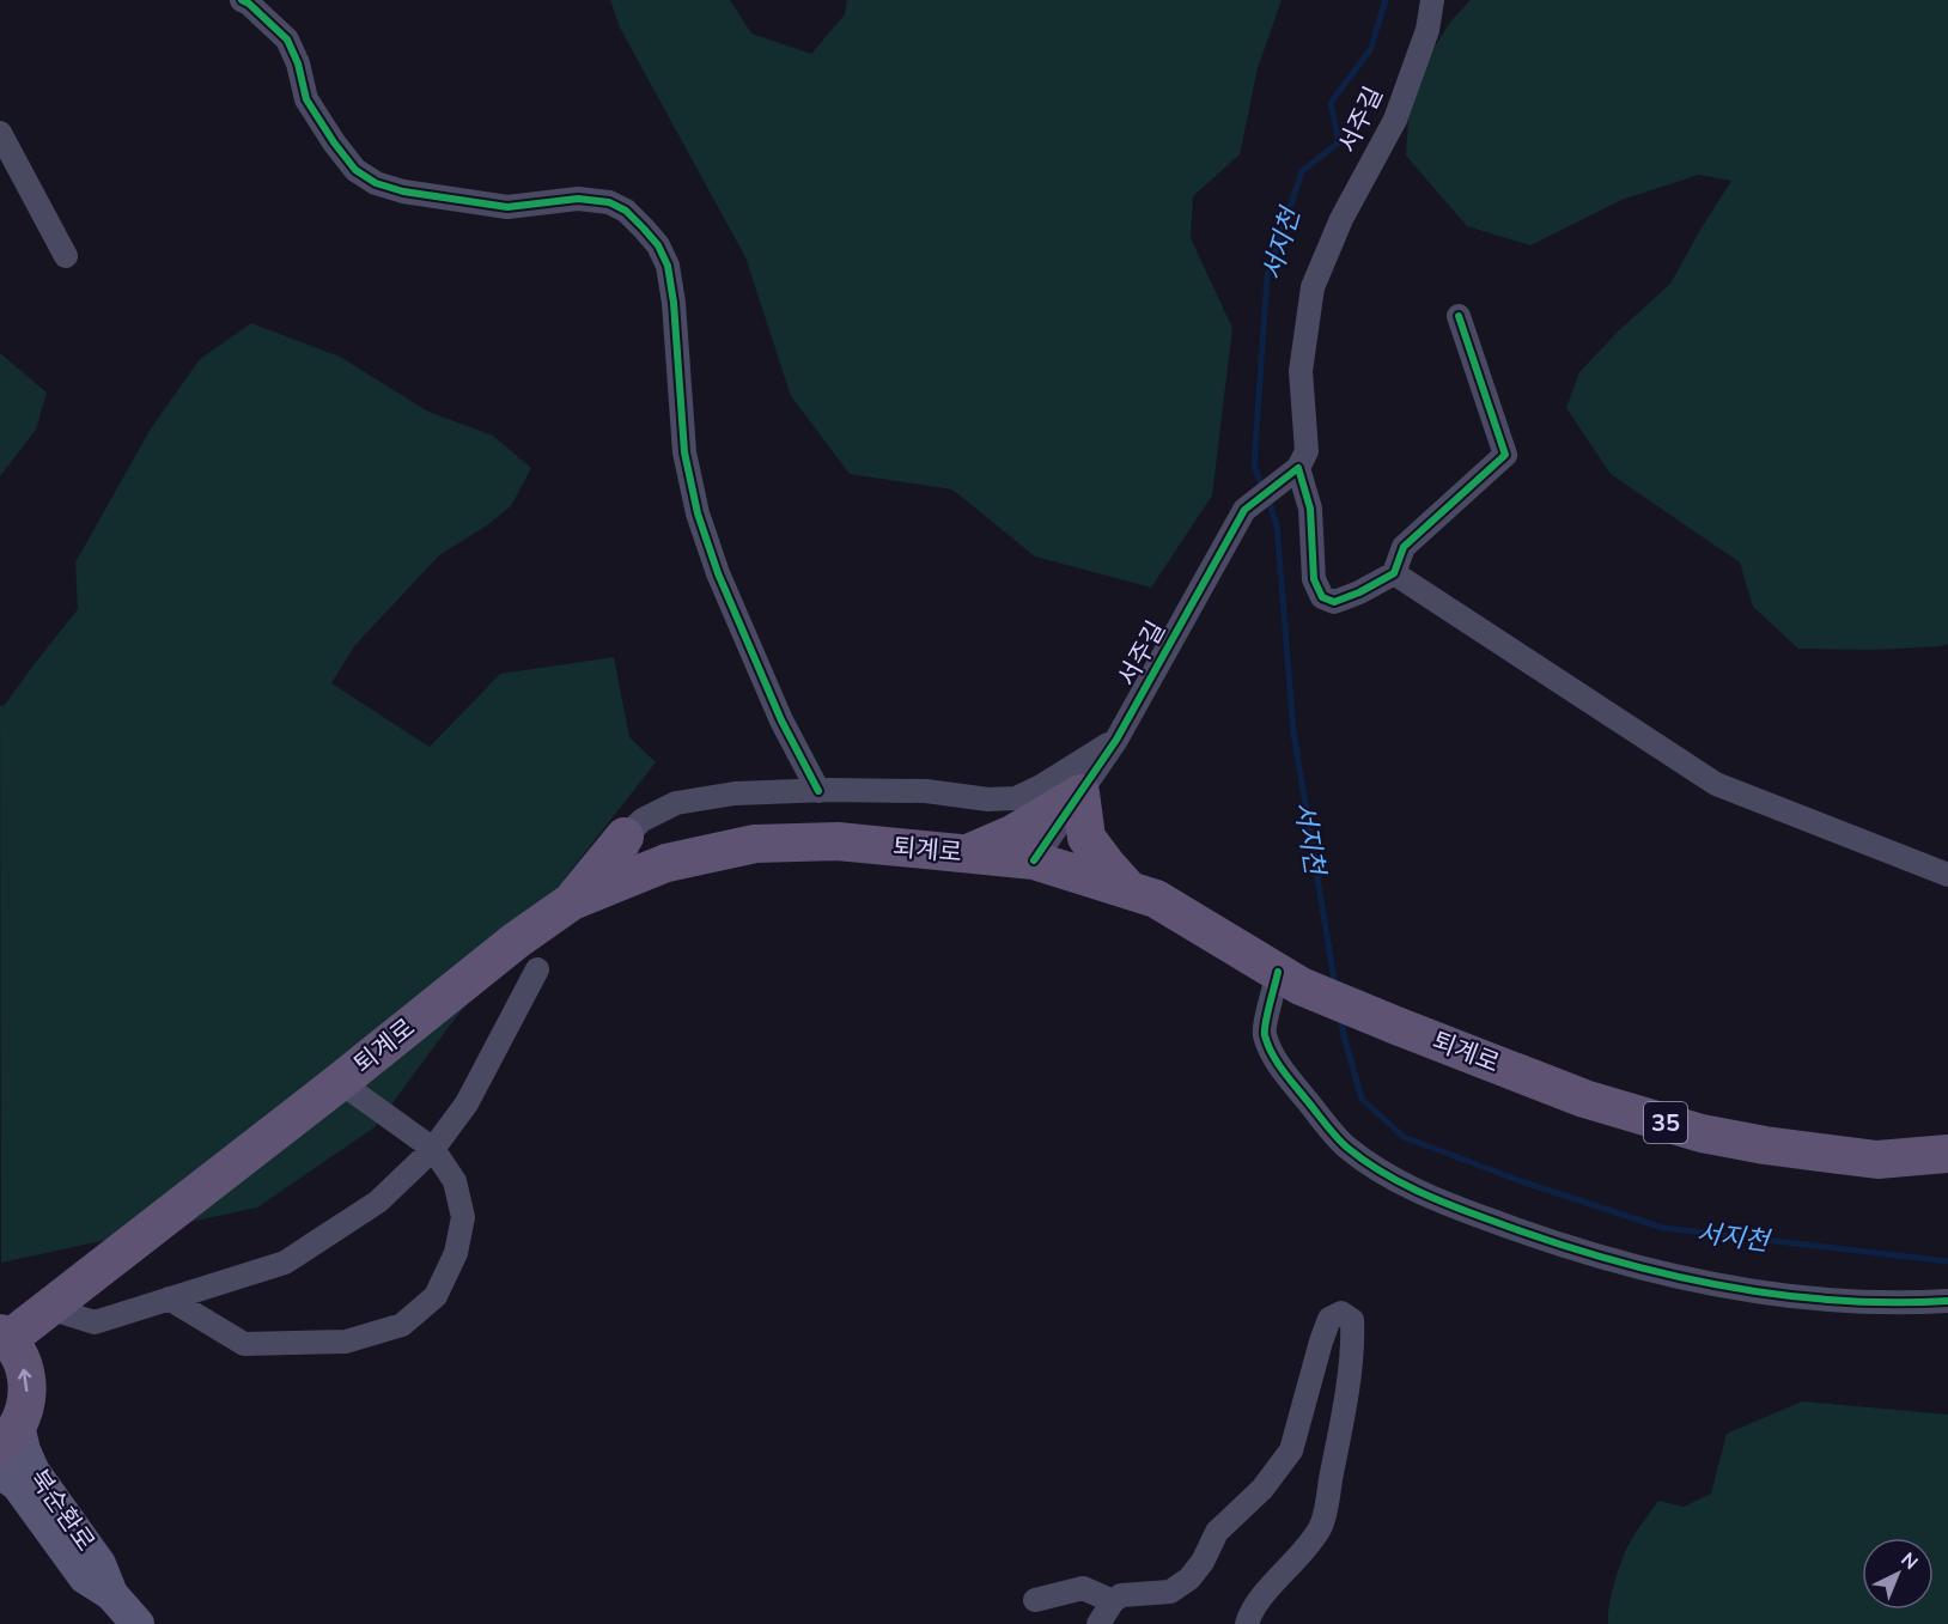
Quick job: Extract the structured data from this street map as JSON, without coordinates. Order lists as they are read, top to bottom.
{
  "streets": {
    "main road": ["퇴계로", "35"],
    "street": ["서주길", "북순환로"]
  },
  "crossings": [
    ["서주길", "퇴계로"]
  ],
  "water": ["서지천"],
  "north": "top right"
}
